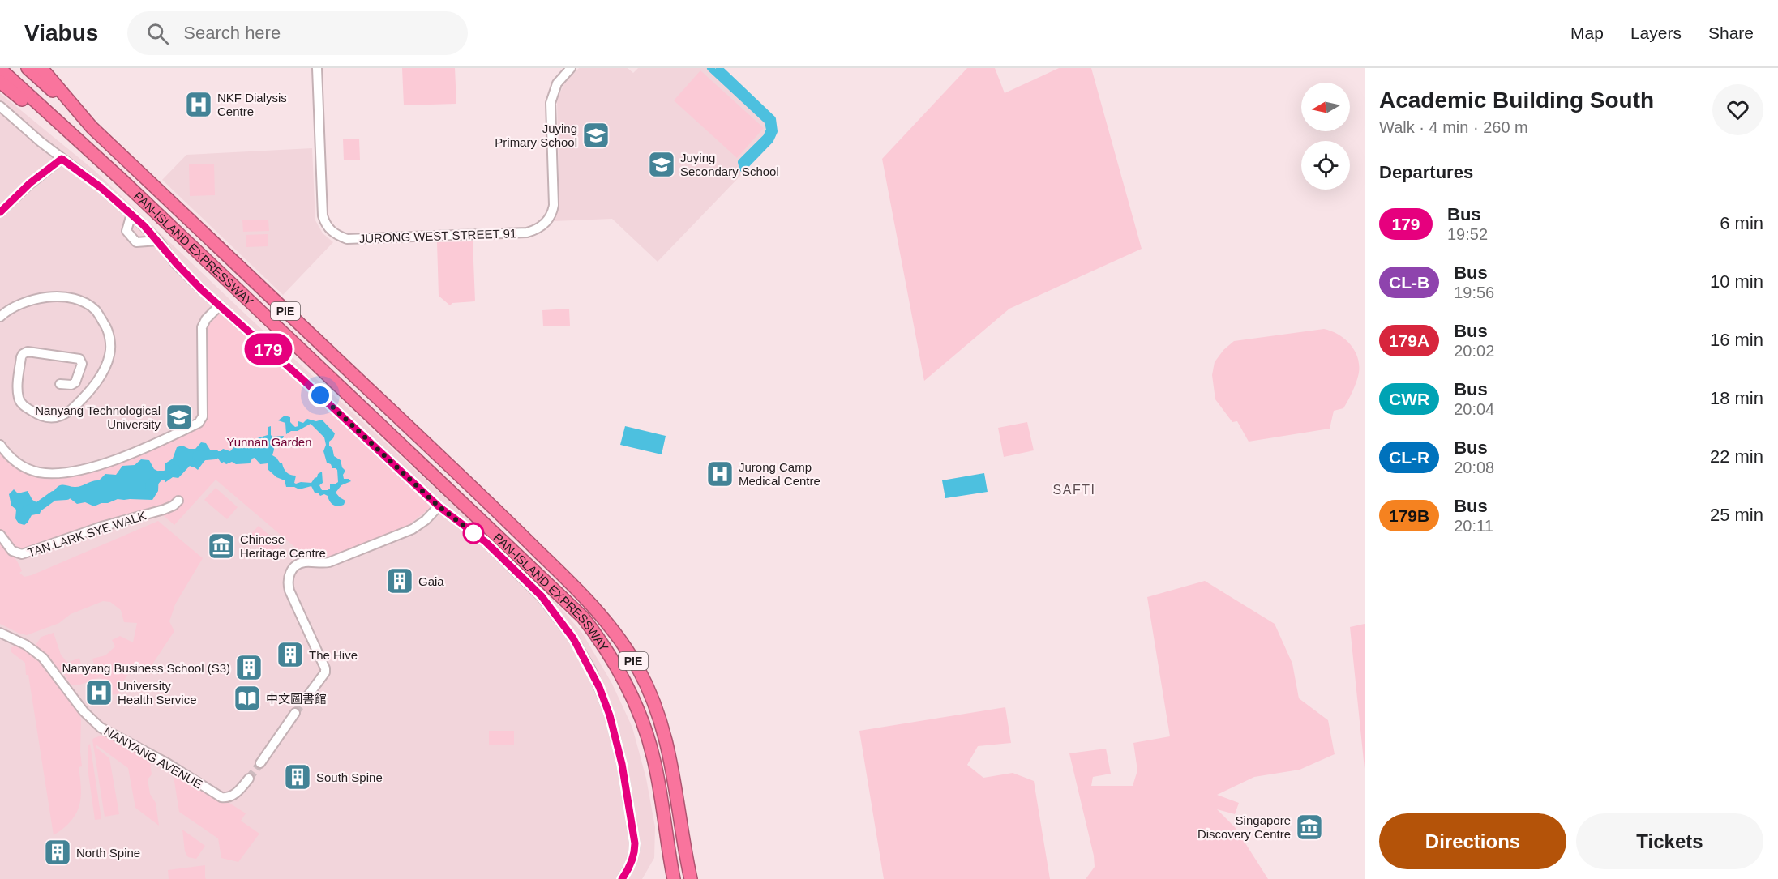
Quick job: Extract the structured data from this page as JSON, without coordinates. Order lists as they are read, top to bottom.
{
  "streets": {
    "highway": ["PAN-ISLAND EXPRESSWAY", "PIE"],
    "street": ["JURONG WEST STREET 91", "TAN LARK SYE WALK", "NANYANG AVENUE"]
  },
  "districts": ["SAFTI"],
  "parks": ["Yunnan Garden"],
  "places": {
    "hospital": ["NKF Dialysis Centre", "Jurong Camp Medical Centre", "University Health Service"],
    "school or university": ["Juying Primary School", "Juying Secondary School", "Nanyang Technological University"],
    "museum": ["Chinese Heritage Centre", "Singapore Discovery Centre"],
    "building": [
      "Gaia",
      "The Hive",
      "Nanyang Business School (S3)",
      "South Spine",
      "North Spine"
    ],
    "library": ["中文圖書館"]
  },
  "lines": ["bus line 179"],
  "north": "left",
  "page": {
    "header": "Viabus",
    "search": "Search here",
    "nav": ["Map", "Layers", "Share"],
    "on_map": "179",
    "heading": [
      ["Academic Building South", "Walk · 4 min · 260 m"],
      "Departures"
    ],
    "list": [
      {
        "mark": "179",
        "name": "Bus",
        "note": "19:52",
        "value": "6 min"
      },
      {
        "mark": "CL-B",
        "name": "Bus",
        "note": "19:56",
        "value": "10 min"
      },
      {
        "mark": "179A",
        "name": "Bus",
        "note": "20:02",
        "value": "16 min"
      },
      {
        "mark": "CWR",
        "name": "Bus",
        "note": "20:04",
        "value": "18 min"
      },
      {
        "mark": "CL-R",
        "name": "Bus",
        "note": "20:08",
        "value": "22 min"
      },
      {
        "mark": "179B",
        "name": "Bus",
        "note": "20:11",
        "value": "25 min"
      }
    ],
    "buttons": ["Directions", "Tickets"]
  }
}
